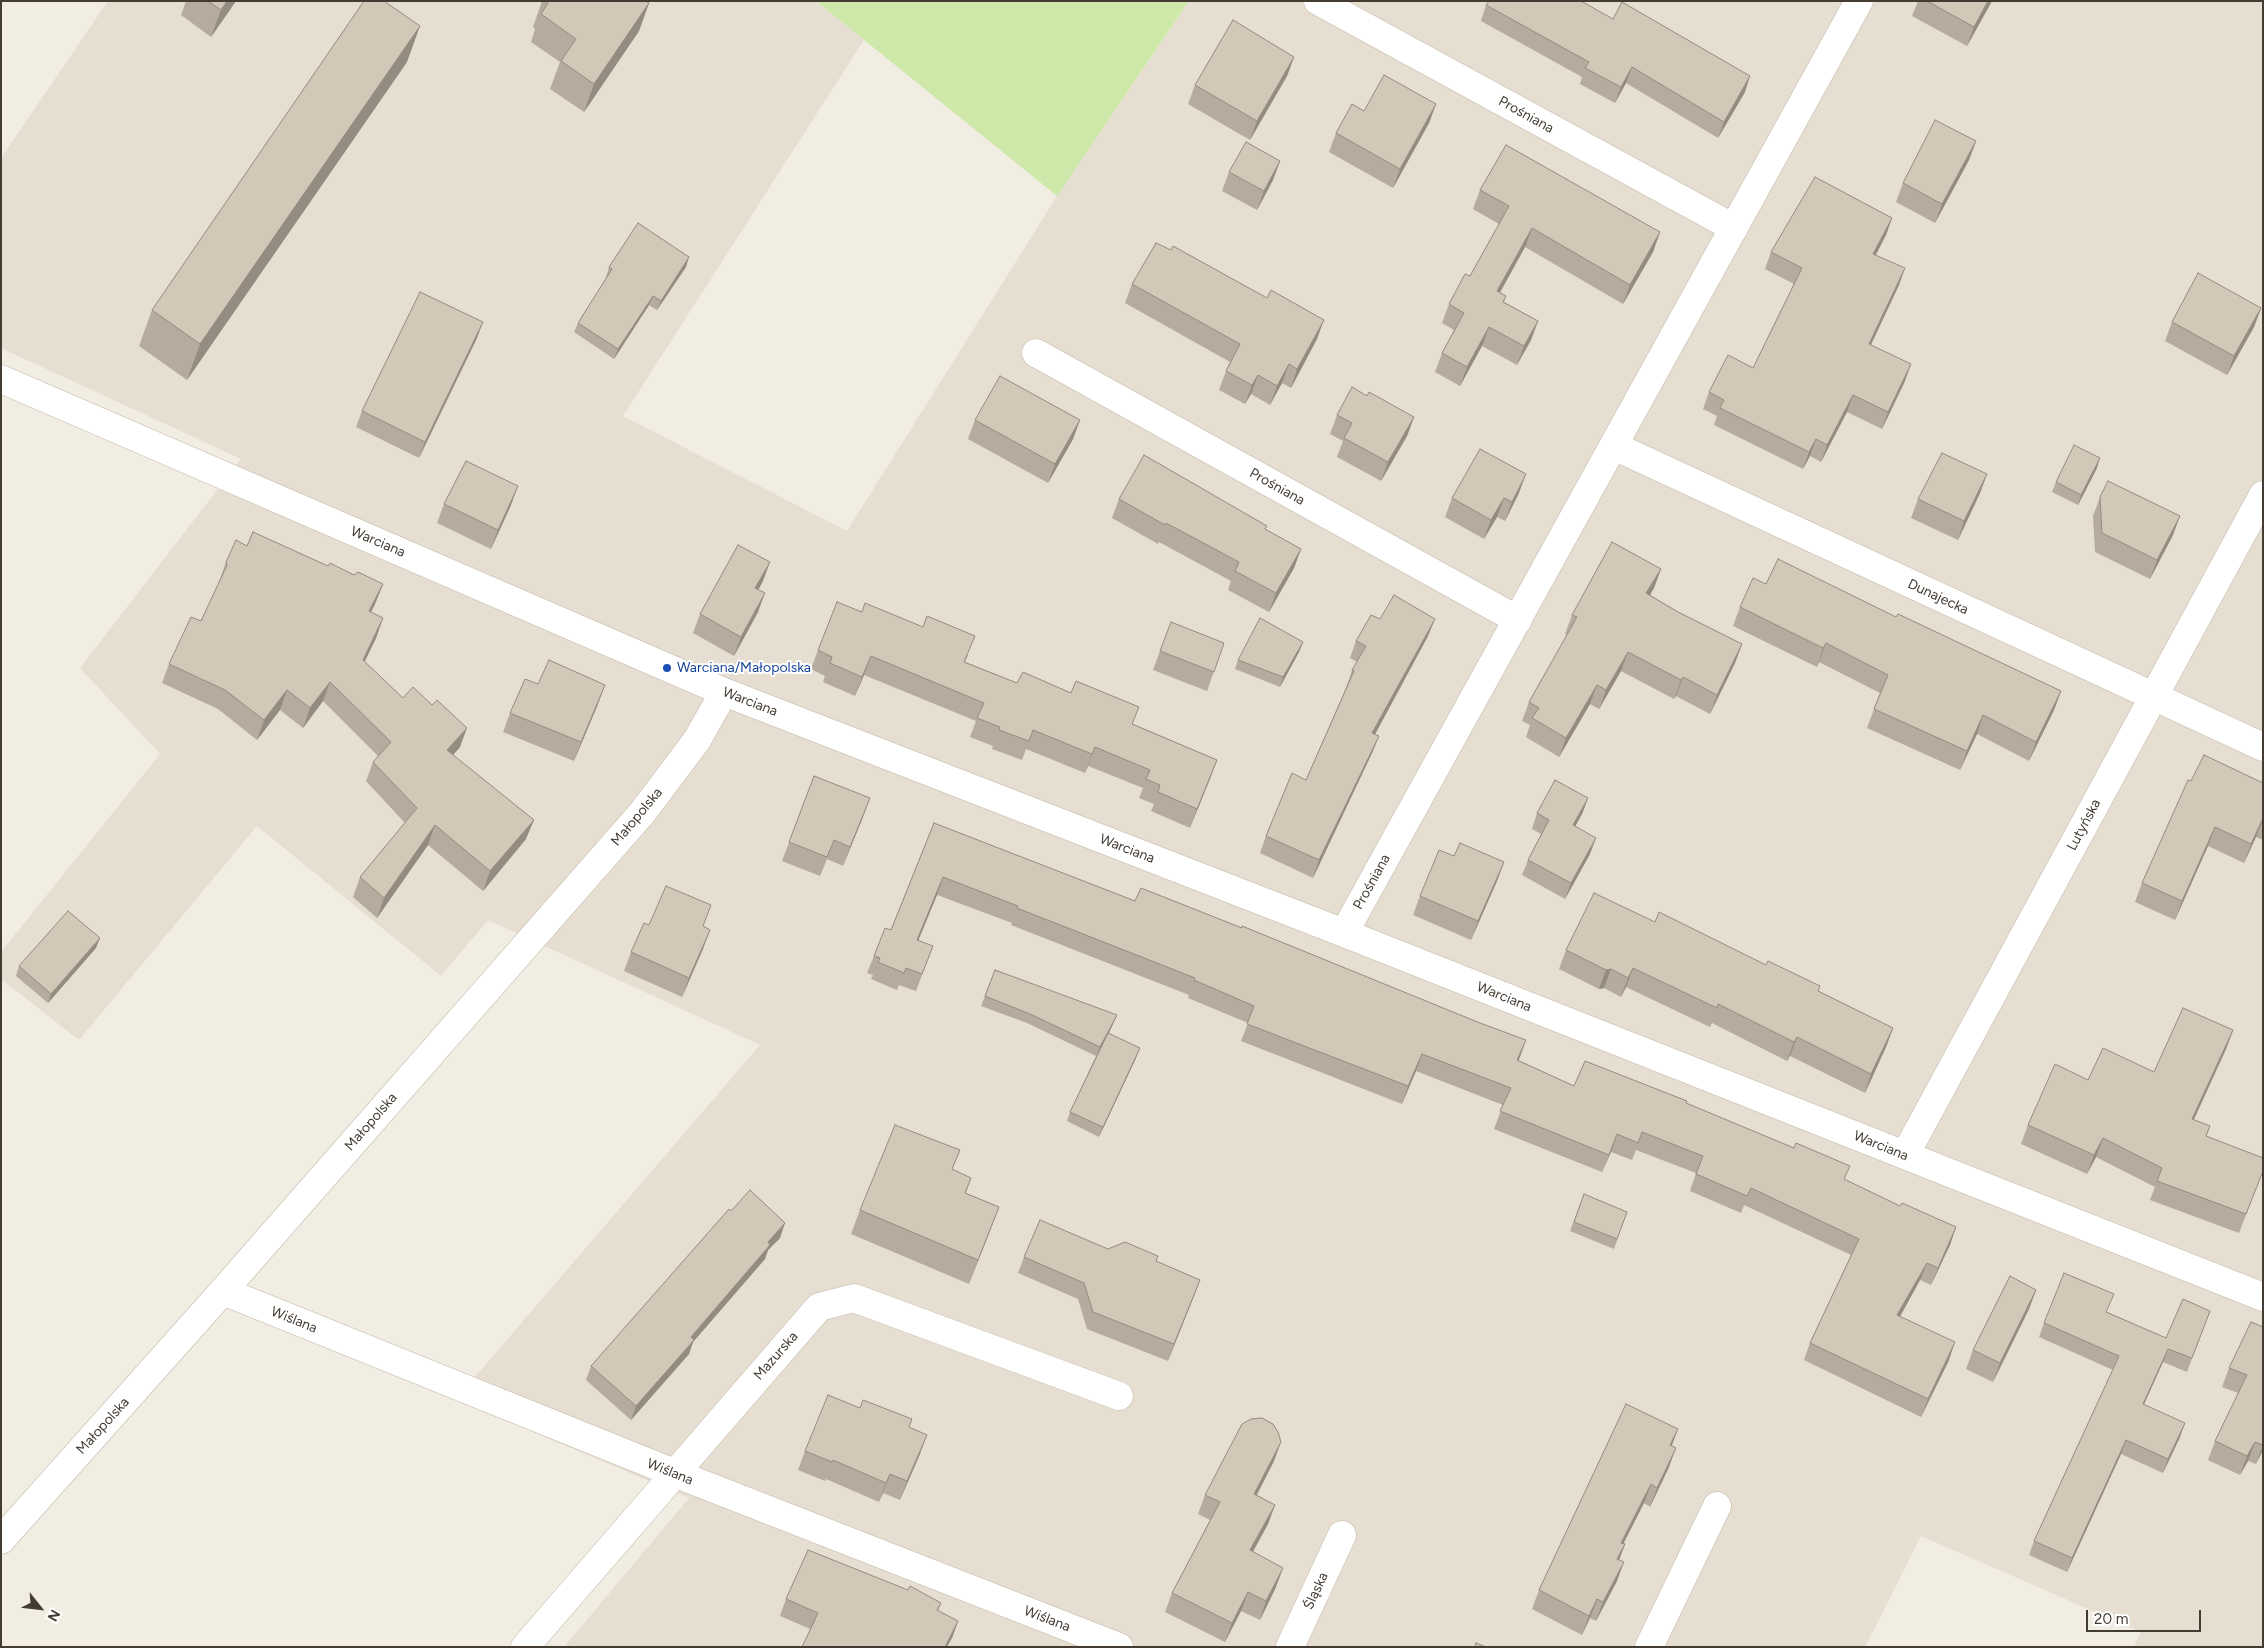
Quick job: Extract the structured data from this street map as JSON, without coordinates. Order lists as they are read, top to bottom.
{
  "streets": {
    "street": [
      "Prośniana",
      "Warciana",
      "Dunajecka",
      "Małopolska",
      "Lutyńska",
      "Wiślana",
      "Mazurska",
      "Śląska"
    ]
  },
  "crossings": [
    ["Prośniana", "Warciana"],
    ["Prośniana", "Dunajecka"],
    ["Warciana", "Małopolska"],
    ["Warciana", "Lutyńska"],
    ["Dunajecka", "Lutyńska"],
    ["Małopolska", "Wiślana"],
    ["Wiślana", "Mazurska"]
  ],
  "places": ["Warciana/Małopolska"],
  "scale_bar": "20 m",
  "north": "bottom right"
}
